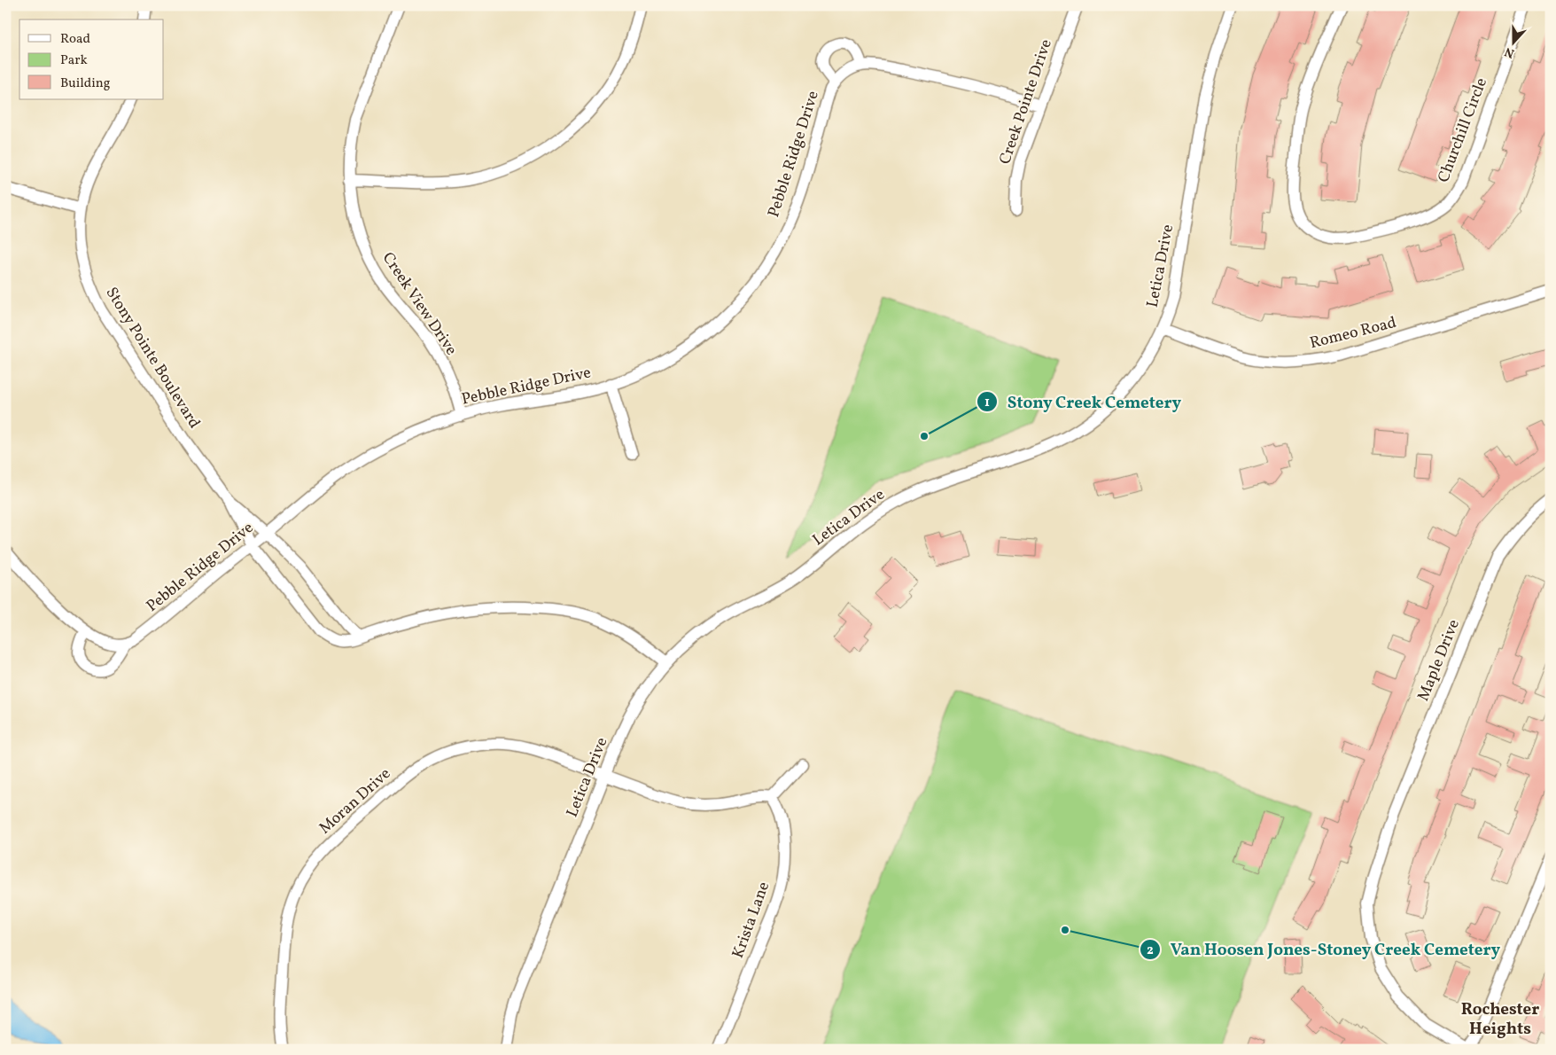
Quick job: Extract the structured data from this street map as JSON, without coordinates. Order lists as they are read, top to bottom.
{
  "streets": {
    "street": [
      "Creek Pointe Drive",
      "Churchill Circle",
      "Pebble Ridge Drive",
      "Letica Drive",
      "Creek View Drive",
      "Romeo Road",
      "Stony Pointe Boulevard",
      "Maple Drive",
      "Moran Drive",
      "Krista Lane"
    ]
  },
  "crossings": [
    ["Creek Pointe Drive", "Pebble Ridge Drive"],
    ["Pebble Ridge Drive", "Creek View Drive"],
    ["Pebble Ridge Drive", "Stony Pointe Boulevard"],
    ["Letica Drive", "Romeo Road"],
    ["Letica Drive", "Stony Pointe Boulevard"],
    ["Letica Drive", "Moran Drive"],
    ["Moran Drive", "Krista Lane"]
  ],
  "districts": ["Rochester Heights"],
  "places": ["Stony Creek Cemetery", "Van Hoosen Jones-Stoney Creek Cemetery"],
  "legend": ["Road", "Park", "Building"],
  "north": "bottom"
}
